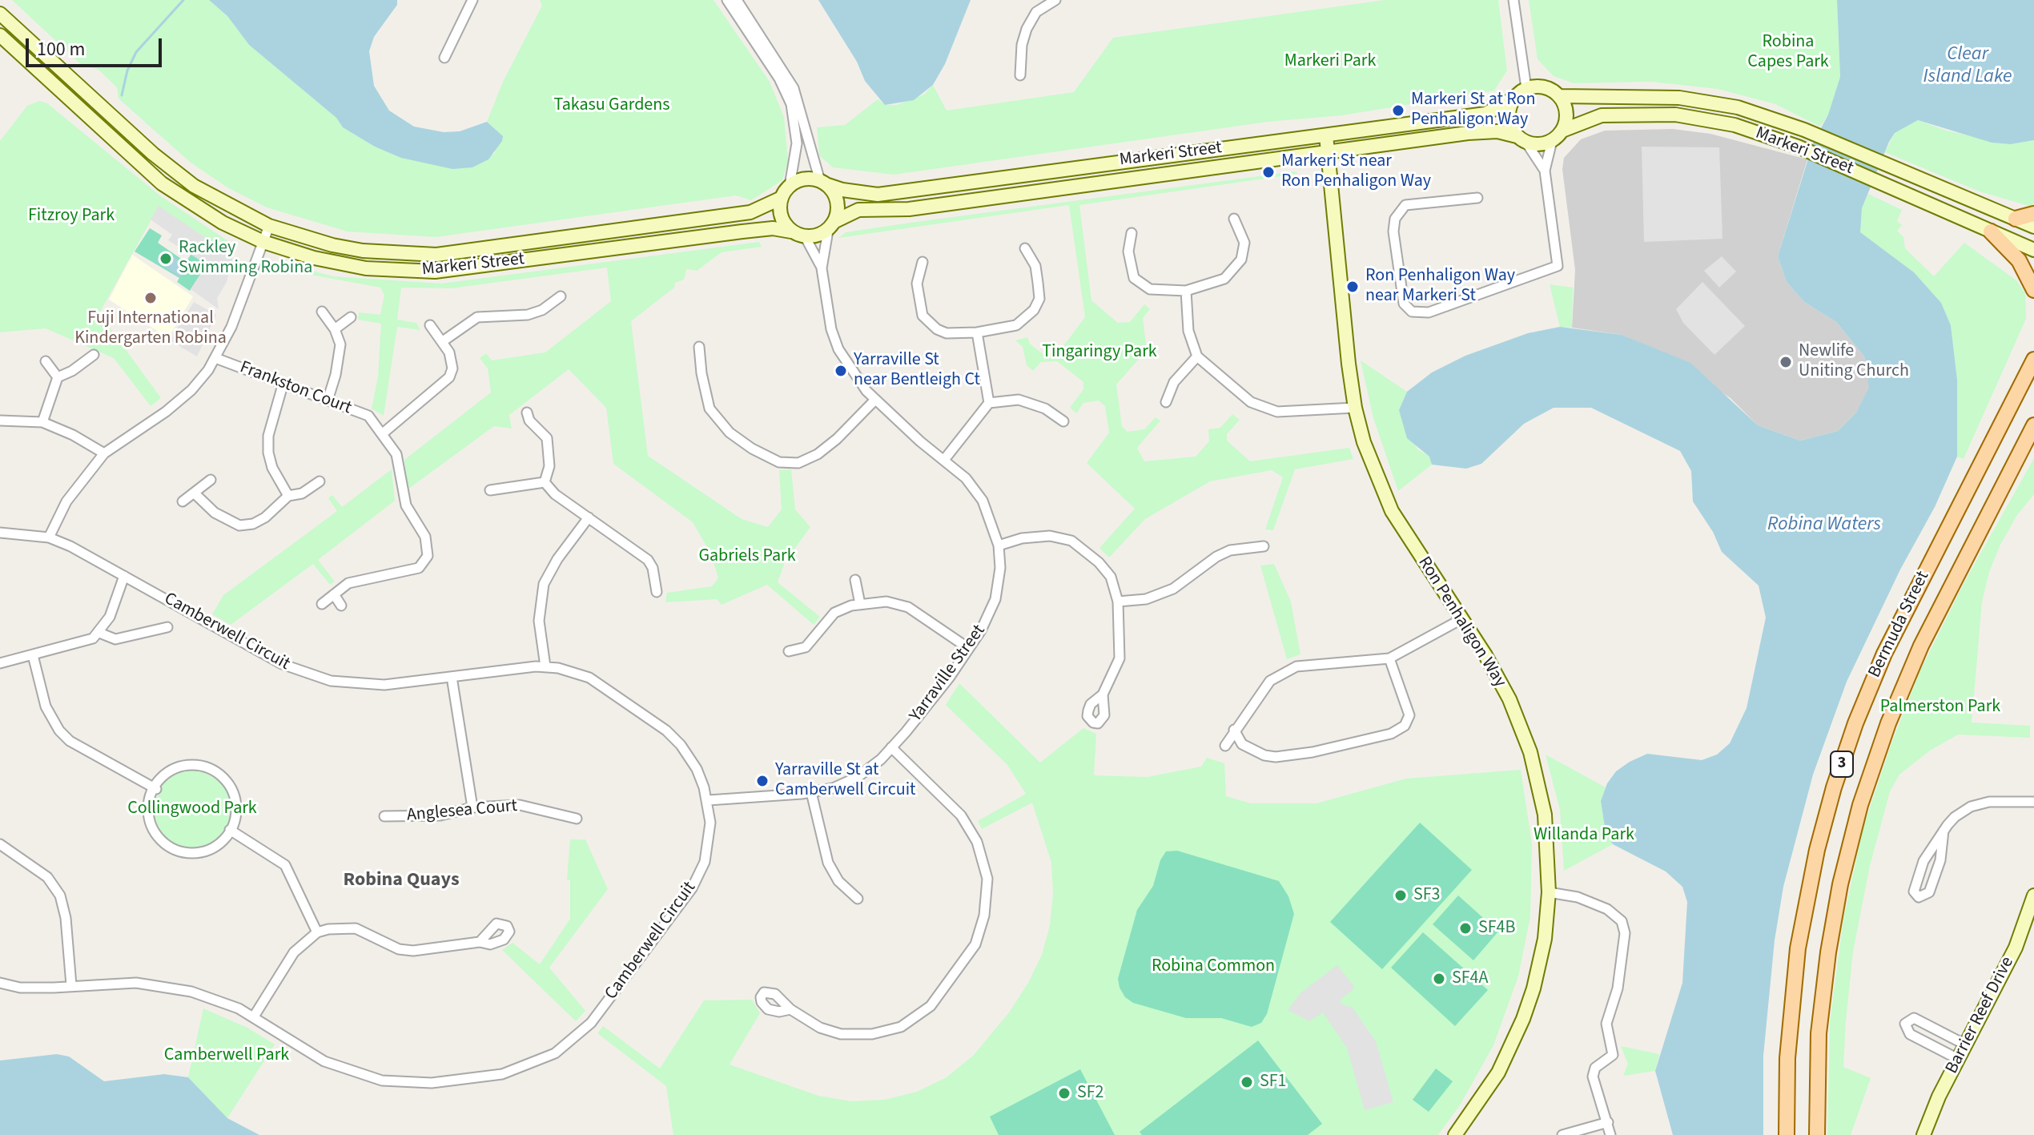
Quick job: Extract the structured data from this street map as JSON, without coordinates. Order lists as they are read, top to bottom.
{
  "streets": {
    "main road": [
      "Markeri Street",
      "Ron Penhaligon Way",
      "Bermuda Street",
      "3",
      "Barrier Reef Drive"
    ],
    "street": [
      "Frankston Court",
      "Camberwell Circuit",
      "Yarraville Street",
      "Anglesea Court"
    ]
  },
  "crossings": [
    ["Markeri Street", "Ron Penhaligon Way"],
    ["Markeri Street", "Yarraville Street"],
    ["Camberwell Circuit", "Yarraville Street"]
  ],
  "districts": ["Robina Quays"],
  "water": ["Clear Island Lake", "Robina Waters"],
  "parks": [
    "Robina Capes Park",
    "Markeri Park",
    "Takasu Gardens",
    "Fitzroy Park",
    "Tingaringy Park",
    "Gabriels Park",
    "Palmerston Park",
    "Collingwood Park",
    "Willanda Park",
    "Robina Common",
    "Camberwell Park"
  ],
  "places": [
    "Markeri St at Ron Penhaligon Way",
    "Markeri St near Ron Penhaligon Way",
    "Rackley Swimming Robina",
    "Ron Penhaligon Way near Markeri St",
    "Fuji International Kindergarten Robina",
    "Newlife Uniting Church",
    "Yarraville St near Bentleigh Ct",
    "Yarraville St at Camberwell Circuit",
    "SF3",
    "SF4B",
    "SF4A",
    "SF1",
    "SF2"
  ],
  "scale_bar": "100 m"
}
